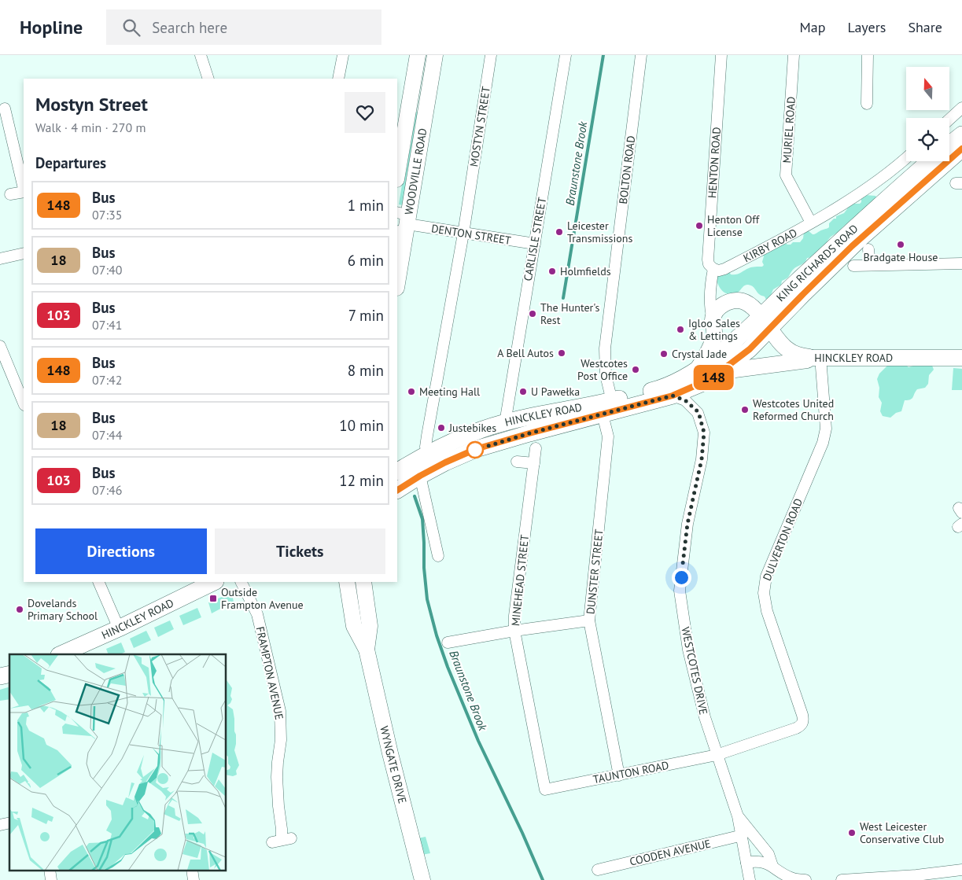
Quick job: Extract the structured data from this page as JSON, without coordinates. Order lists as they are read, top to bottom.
{
  "streets": {
    "main road": ["KING RICHARDS ROAD", "HINCKLEY ROAD"],
    "street": [
      "MOSTYN STREET",
      "MURIEL ROAD",
      "HENTON ROAD",
      "BOLTON ROAD",
      "WOODVILLE ROAD",
      "DENTON STREET",
      "CARLISLE STREET",
      "KIRBY ROAD",
      "DULVERTON ROAD",
      "DUNSTER STREET",
      "MINEHEAD STREET",
      "WESTCOTES DRIVE",
      "FRAMPTON AVENUE",
      "WYNGATE DRIVE",
      "TAUNTON ROAD",
      "COODEN AVENUE"
    ]
  },
  "crossings": [
    ["MOSTYN STREET", "DENTON STREET"],
    ["MOSTYN STREET", "HINCKLEY ROAD"],
    ["MURIEL ROAD", "KIRBY ROAD"],
    ["HENTON ROAD", "KIRBY ROAD"],
    ["BOLTON ROAD", "HINCKLEY ROAD"],
    ["WOODVILLE ROAD", "DENTON STREET"],
    ["DENTON STREET", "CARLISLE STREET"],
    ["CARLISLE STREET", "HINCKLEY ROAD"],
    ["KING RICHARDS ROAD", "HINCKLEY ROAD"],
    ["HINCKLEY ROAD", "DULVERTON ROAD"],
    ["HINCKLEY ROAD", "DUNSTER STREET"],
    ["HINCKLEY ROAD", "WESTCOTES DRIVE"],
    ["DULVERTON ROAD", "WESTCOTES DRIVE"],
    ["DULVERTON ROAD", "TAUNTON ROAD"],
    ["DUNSTER STREET", "TAUNTON ROAD"],
    ["MINEHEAD STREET", "TAUNTON ROAD"],
    ["WESTCOTES DRIVE", "TAUNTON ROAD"],
    ["WESTCOTES DRIVE", "COODEN AVENUE"]
  ],
  "water": ["Braunstone Brook"],
  "places": {
    "other": [
      "Henton Off License",
      "Leicester Transmissions",
      "Bradgate House",
      "Holmfields",
      "The Hunter's Rest",
      "Igloo Sales & Lettings",
      "A Bell Autos",
      "Crystal Jade",
      "Westcotes Post Office",
      "Meeting Hall",
      "U Pawełka",
      "Westcotes United Reformed Church",
      "Justebikes",
      "Dovelands Primary School",
      "West Leicester Conservative Club"
    ],
    "transit": ["Outside Frampton Avenue"]
  },
  "lines": ["bus line 148"],
  "north": "top",
  "page": {
    "header": "Hopline",
    "search": "Search here",
    "nav": ["Map", "Layers", "Share"],
    "on_map": "148",
    "heading": [
      ["Mostyn Street", "Walk · 4 min · 270 m"],
      "Departures"
    ],
    "list": [
      {
        "mark": "148",
        "name": "Bus",
        "note": "07:35",
        "value": "1 min"
      },
      {
        "mark": "18",
        "name": "Bus",
        "note": "07:40",
        "value": "6 min"
      },
      {
        "mark": "103",
        "name": "Bus",
        "note": "07:41",
        "value": "7 min"
      },
      {
        "mark": "148",
        "name": "Bus",
        "note": "07:42",
        "value": "8 min"
      },
      {
        "mark": "18",
        "name": "Bus",
        "note": "07:44",
        "value": "10 min"
      },
      {
        "mark": "103",
        "name": "Bus",
        "note": "07:46",
        "value": "12 min"
      }
    ],
    "buttons": ["Directions", "Tickets"]
  }
}
